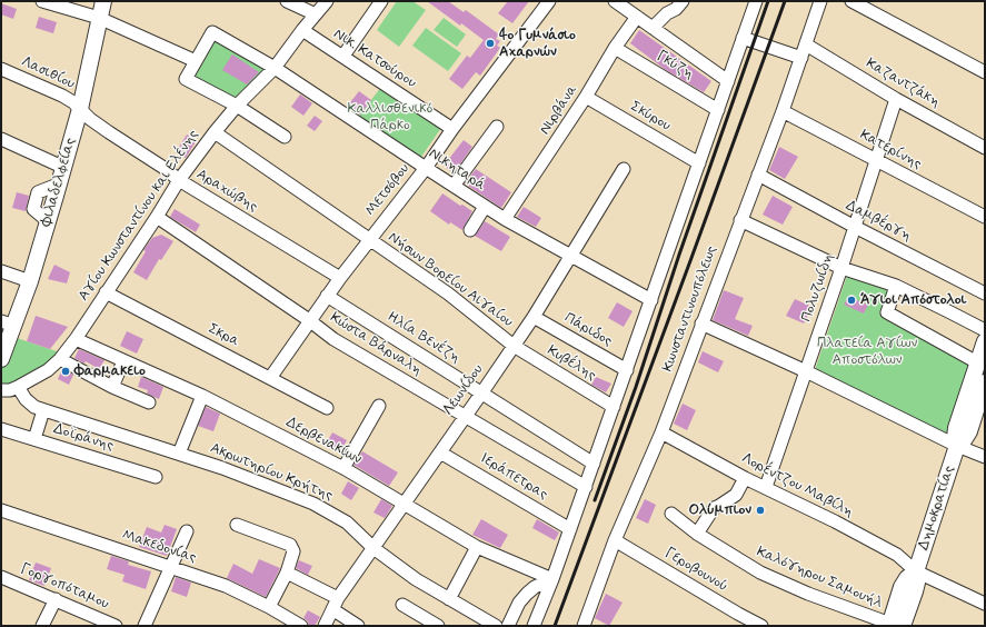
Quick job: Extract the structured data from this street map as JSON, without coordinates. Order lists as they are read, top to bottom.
{
  "streets": {
    "main road": ["Φιλαδελφείας", "Δημοκρατίας"],
    "street": [
      "Νικ. Κατσούρου",
      "Γκύζη",
      "Λασιθίου",
      "Καζαντζάκη",
      "Νιρβάνα",
      "Σκύρου",
      "Κατερίνης",
      "Νικηταρά",
      "Μετσόβου",
      "Αραχώβης",
      "Αγίου Κωνσταντίνου και Ελένης",
      "Δαμβέργη",
      "Νήσων Βορείου Αιγαίου",
      "Πολυζωίδη",
      "Κωνσταντινουπόλεως",
      "Πάριδος",
      "Σκρα",
      "Ηλία Βενέζη",
      "Κώστα Βάρναλη",
      "Κυβέλης",
      "Λεωνίδου",
      "Δοϊράνης",
      "Δερβενακίων",
      "Ακρωτηρίου Κρήτης",
      "Ιεράπετρας",
      "Λορέντζου Μαβίλη",
      "Μακεδονίας",
      "Γεροβουνού",
      "Καλόγηρου Σαμουήλ",
      "Γοργοπόταμου"
    ]
  },
  "crossings": [
    ["Νικ. Κατσούρου", "Μετσόβου"],
    ["Νικ. Κατσούρου", "Αγίου Κωνσταντίνου και Ελένης"],
    ["Γκύζη", "Νιρβάνα"],
    ["Λασιθίου", "Φιλαδελφείας"],
    ["Λασιθίου", "Αραχώβης"],
    ["Καζαντζάκη", "Πολυζωίδη"],
    ["Καζαντζάκη", "Κωνσταντινουπόλεως"],
    ["Νιρβάνα", "Σκύρου"],
    ["Νιρβάνα", "Νικηταρά"],
    ["Κατερίνης", "Πολυζωίδη"],
    ["Κατερίνης", "Κωνσταντινουπόλεως"],
    ["Νικηταρά", "Μετσόβου"],
    ["Νικηταρά", "Αγίου Κωνσταντίνου και Ελένης"],
    ["Νικηταρά", "Λεωνίδου"],
    ["Φιλαδελφείας", "Αραχώβης"],
    ["Μετσόβου", "Αραχώβης"],
    ["Μετσόβου", "Νήσων Βορείου Αιγαίου"],
    ["Μετσόβου", "Σκρα"],
    ["Μετσόβου", "Ηλία Βενέζη"],
    ["Μετσόβου", "Κώστα Βάρναλη"],
    ["Αραχώβης", "Αγίου Κωνσταντίνου και Ελένης"],
    ["Αγίου Κωνσταντίνου και Ελένης", "Νήσων Βορείου Αιγαίου"],
    ["Αγίου Κωνσταντίνου και Ελένης", "Σκρα"],
    ["Αγίου Κωνσταντίνου και Ελένης", "Κώστα Βάρναλη"],
    ["Αγίου Κωνσταντίνου και Ελένης", "Δερβενακίων"],
    ["Αγίου Κωνσταντίνου και Ελένης", "Ακρωτηρίου Κρήτης"],
    ["Δαμβέργη", "Πολυζωίδη"],
    ["Δαμβέργη", "Κωνσταντινουπόλεως"],
    ["Νήσων Βορείου Αιγαίου", "Κυβέλης"],
    ["Νήσων Βορείου Αιγαίου", "Λεωνίδου"],
    ["Πολυζωίδη", "Λορέντζου Μαβίλη"],
    ["Κωνσταντινουπόλεως", "Λορέντζου Μαβίλη"],
    ["Κωνσταντινουπόλεως", "Γεροβουνού"],
    ["Πάριδος", "Λεωνίδου"],
    ["Ηλία Βενέζη", "Λεωνίδου"],
    ["Κώστα Βάρναλη", "Λεωνίδου"],
    ["Κυβέλης", "Λεωνίδου"],
    ["Λεωνίδου", "Δερβενακίων"],
    ["Λεωνίδου", "Ακρωτηρίου Κρήτης"],
    ["Λεωνίδου", "Ιεράπετρας"],
    ["Λορέντζου Μαβίλη", "Δημοκρατίας"],
    ["Δημοκρατίας", "Καλόγηρου Σαμουήλ"]
  ],
  "parks": ["Καλλισθενικό Πάρκο", "Πλατεία Αγίων Αποστόλων"],
  "places": [
    "4ο Γυμνάσιο Αχαρνών",
    "Άγιοι Απόστολοι",
    "Φαρμακειο",
    "Ολύμπιον"
  ]
}
